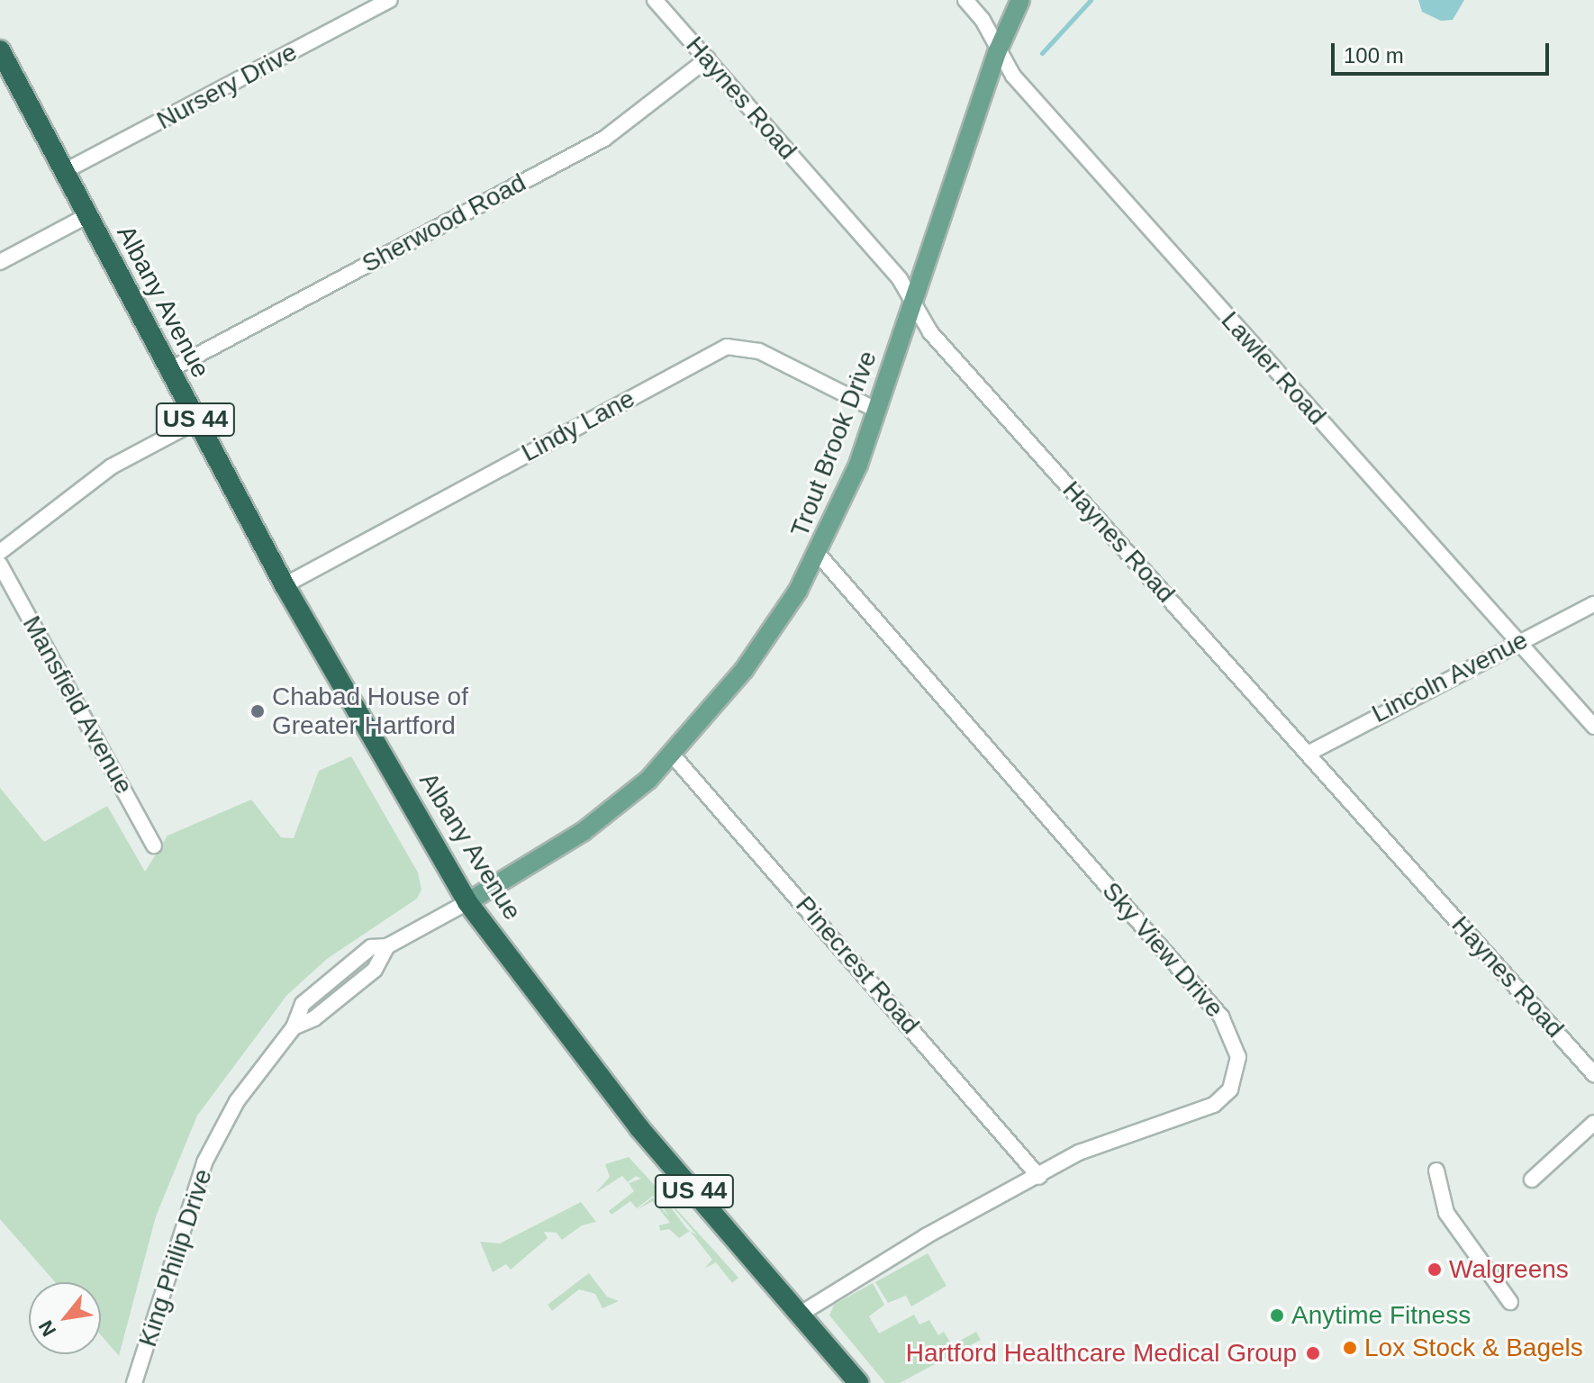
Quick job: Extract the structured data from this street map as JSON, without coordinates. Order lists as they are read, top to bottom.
{
  "streets": {
    "highway": ["Albany Avenue", "US 44"],
    "main road": ["Trout Brook Drive"],
    "street": [
      "Nursery Drive",
      "Haynes Road",
      "Sherwood Road",
      "Lawler Road",
      "Lindy Lane",
      "Lincoln Avenue",
      "Mansfield Avenue",
      "Sky View Drive",
      "Pinecrest Road",
      "King Philip Drive"
    ]
  },
  "crossings": [
    ["Nursery Drive", "Albany Avenue"],
    ["Haynes Road", "Sherwood Road"],
    ["Haynes Road", "Trout Brook Drive"],
    ["Haynes Road", "Lincoln Avenue"],
    ["Sherwood Road", "Albany Avenue"],
    ["Albany Avenue", "Lindy Lane"],
    ["Albany Avenue", "Trout Brook Drive"],
    ["Albany Avenue", "Sky View Drive"],
    ["Albany Avenue", "King Philip Drive"],
    ["Lawler Road", "Trout Brook Drive"],
    ["Lawler Road", "Lincoln Avenue"],
    ["Lindy Lane", "Trout Brook Drive"],
    ["Trout Brook Drive", "Sky View Drive"],
    ["Trout Brook Drive", "Pinecrest Road"],
    ["Trout Brook Drive", "King Philip Drive"],
    ["Sky View Drive", "Pinecrest Road"]
  ],
  "places": [
    "Chabad House of Greater Hartford",
    "Walgreens",
    "Anytime Fitness",
    "Lox Stock & Bagels",
    "Hartford Healthcare Medical Group"
  ],
  "scale_bar": "100 m",
  "north": "bottom left"
}
